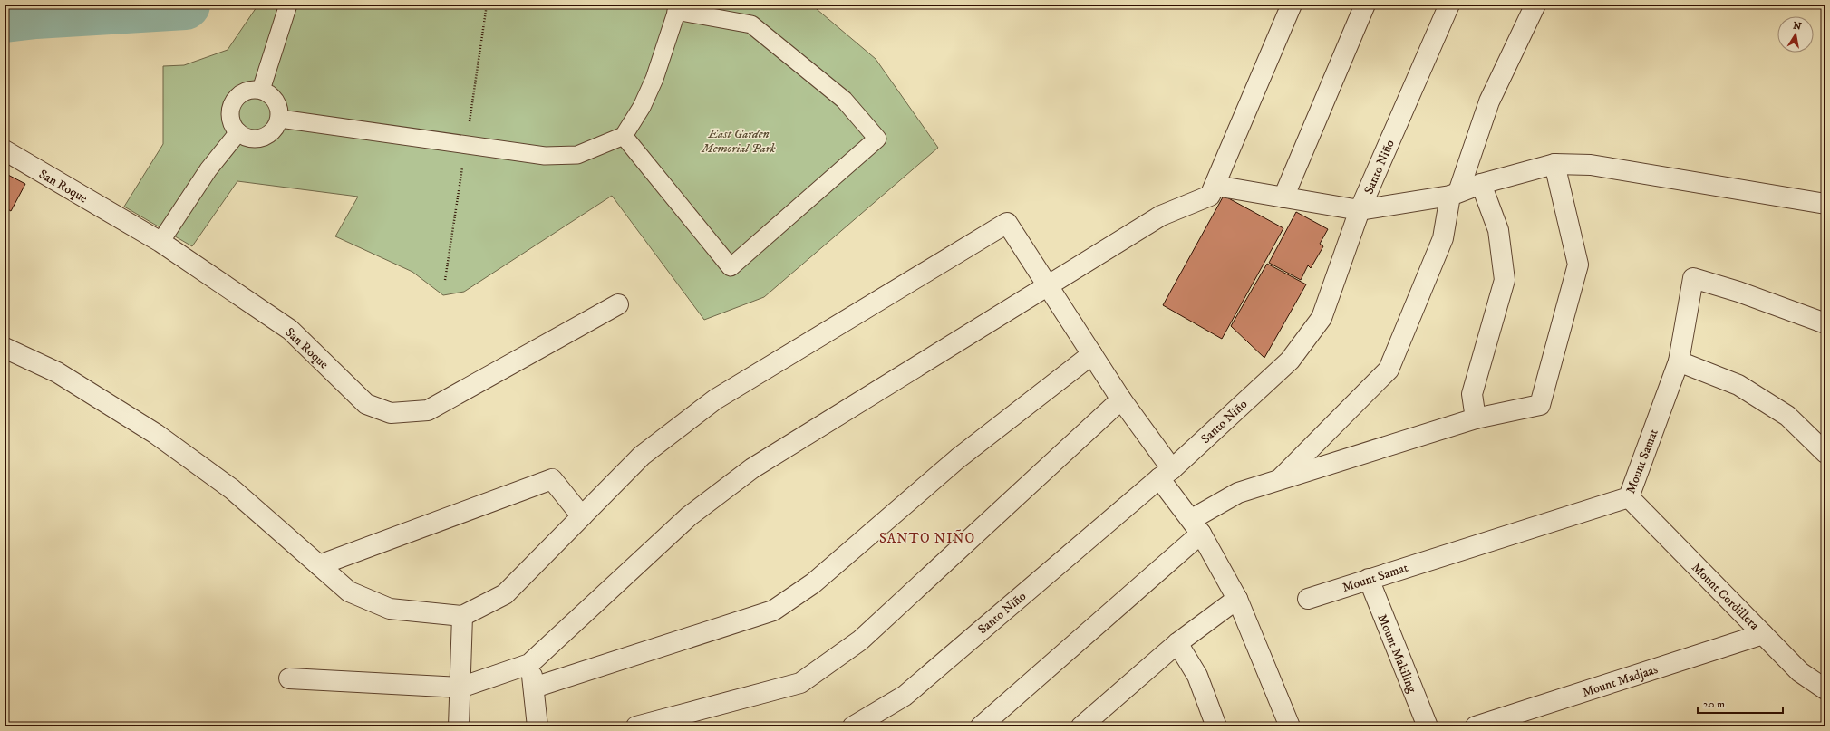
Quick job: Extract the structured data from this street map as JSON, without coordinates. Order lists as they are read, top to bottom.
{
  "streets": {
    "street": [
      "Santo Niño",
      "San Roque",
      "Mount Samat",
      "Mount Cordillera",
      "Mount Makiling",
      "Mount Madjaas"
    ]
  },
  "crossings": [
    ["Mount Samat", "Mount Cordillera"],
    ["Mount Samat", "Mount Makiling"],
    ["Mount Cordillera", "Mount Madjaas"]
  ],
  "districts": ["SANTO NIÑO"],
  "parks": ["East Garden Memorial Park"],
  "scale_bar": "20 m",
  "north": "top"
}
